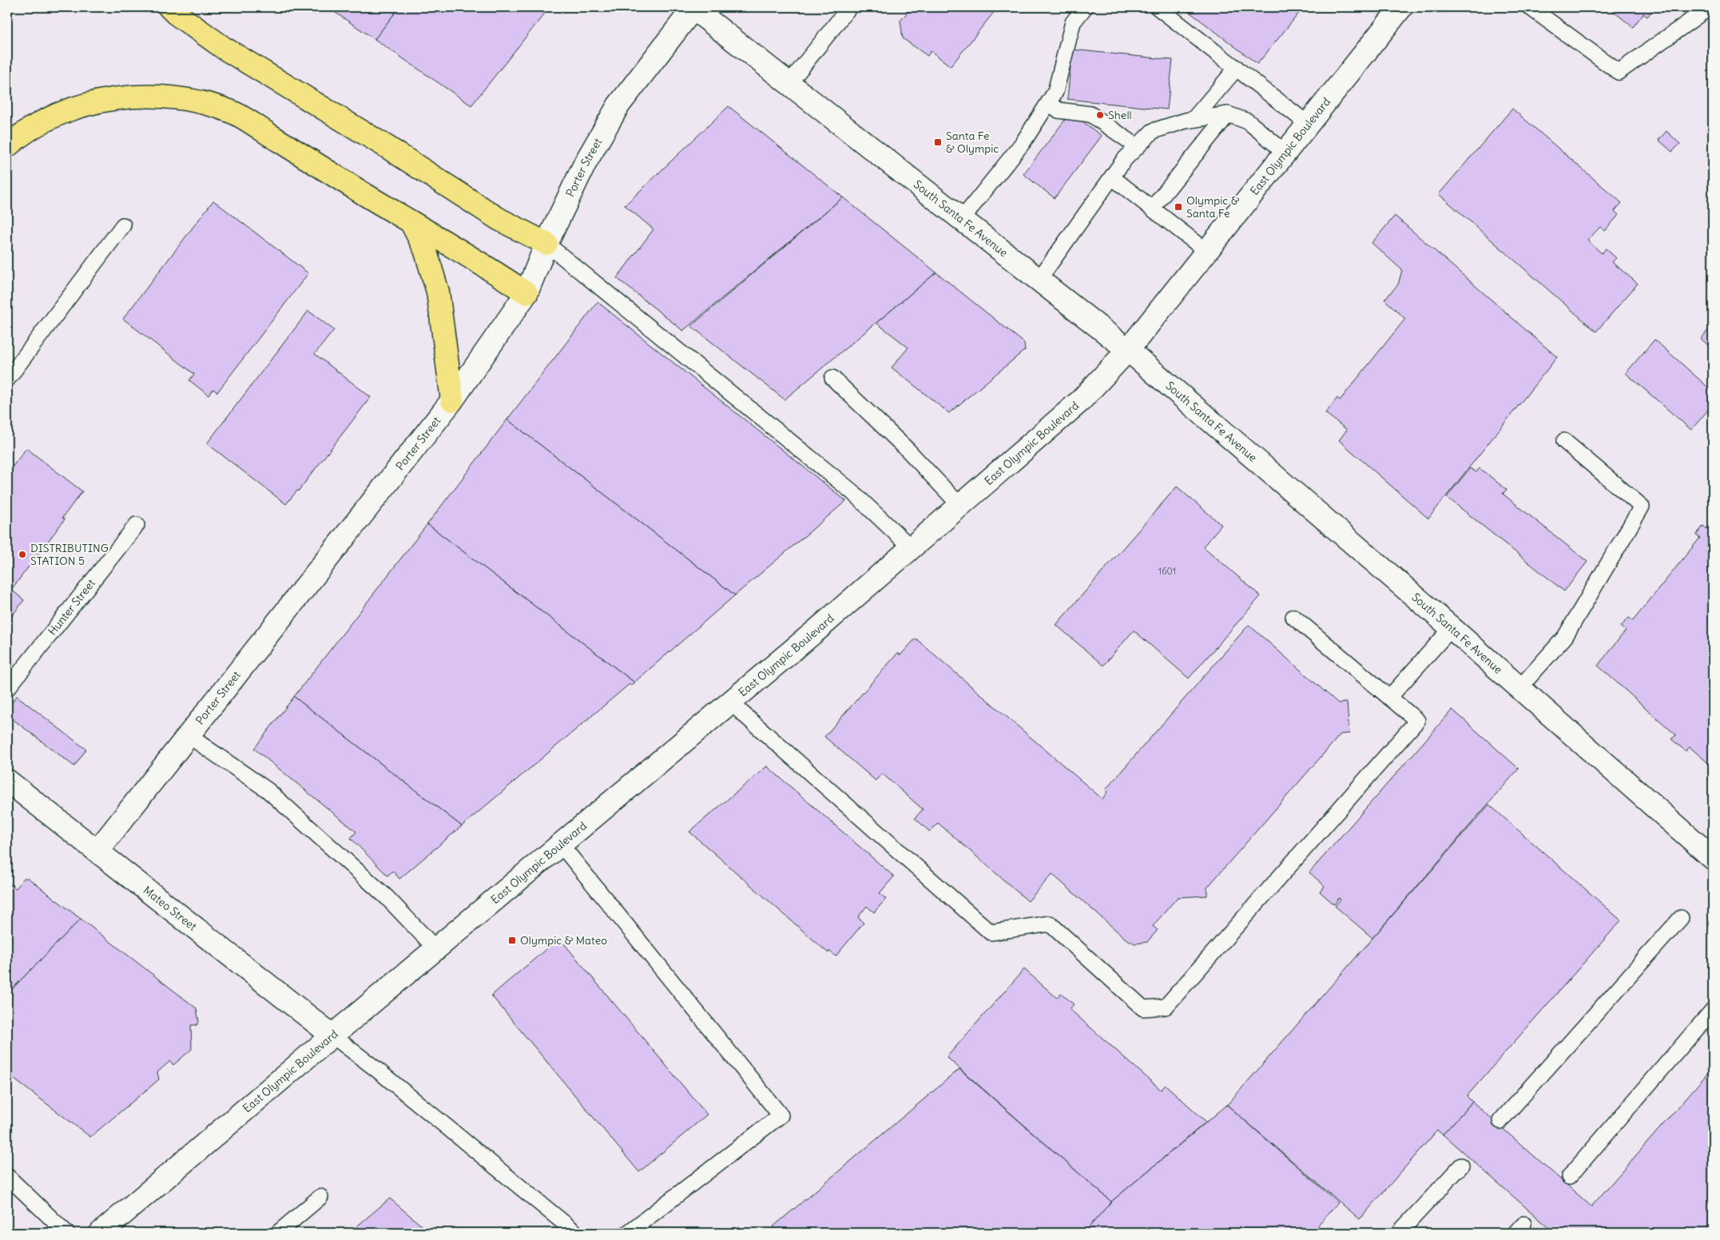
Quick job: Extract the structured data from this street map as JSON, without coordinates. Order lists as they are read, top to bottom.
{
  "streets": {
    "main road": [
      "East Olympic Boulevard",
      "Porter Street",
      "South Santa Fe Avenue",
      "Mateo Street"
    ],
    "lane": ["Hunter Street"]
  },
  "crossings": [
    ["East Olympic Boulevard", "South Santa Fe Avenue"],
    ["East Olympic Boulevard", "Mateo Street"],
    ["Porter Street", "South Santa Fe Avenue"],
    ["Porter Street", "Mateo Street"]
  ],
  "places": {
    "other": ["Shell", "DISTRIBUTING STATION 5"],
    "transit": ["Santa Fe & Olympic", "Olympic & Santa Fe", "Olympic & Mateo"]
  },
  "house_numbers": ["1601"]
}
